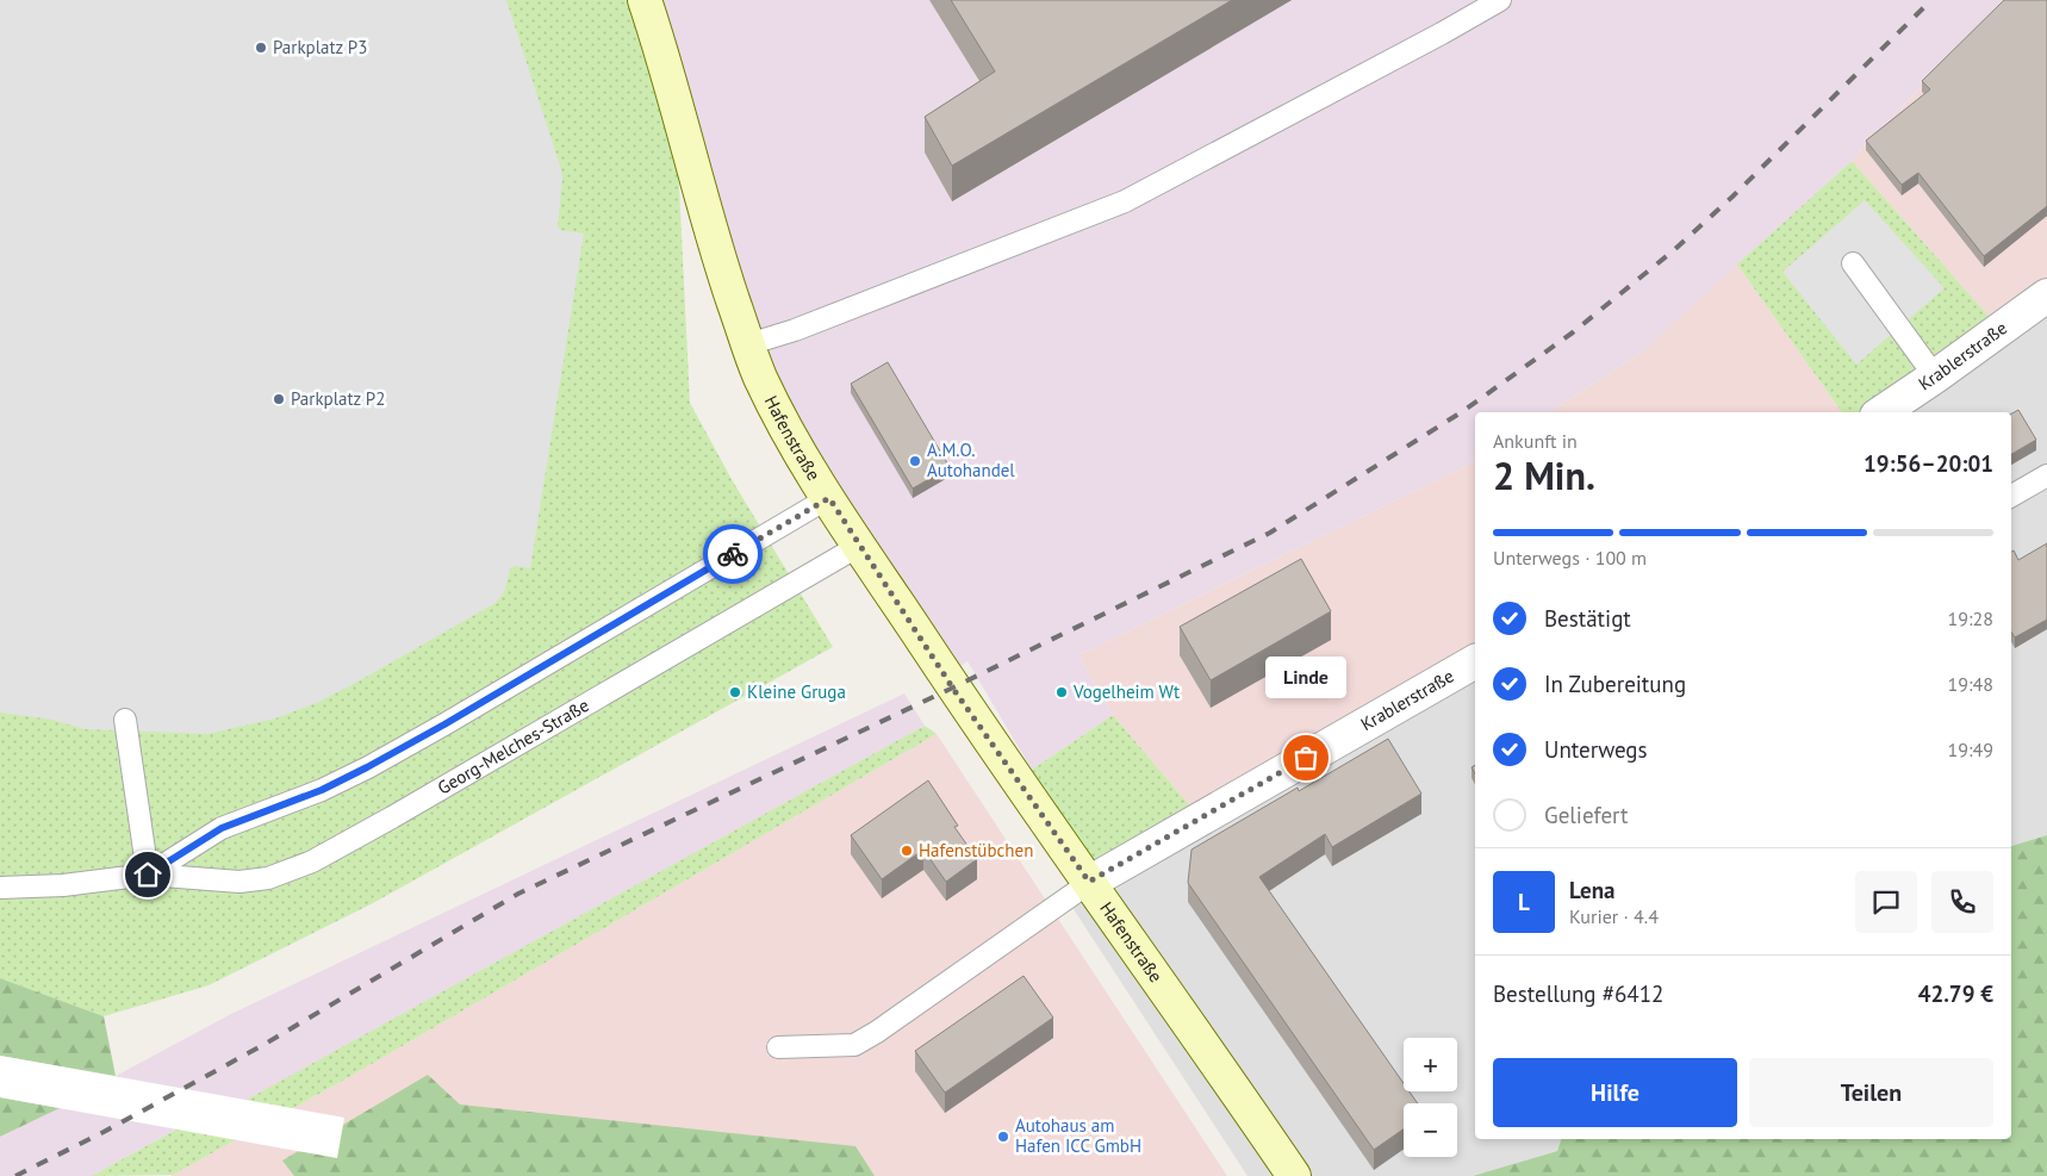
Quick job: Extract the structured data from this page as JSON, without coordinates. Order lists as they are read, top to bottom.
{
  "streets": {
    "main road": ["Hafenstraße"],
    "street": ["Krablerstraße"],
    "lane": ["Georg-Melches-Straße"]
  },
  "crossings": [
    ["Krablerstraße", "Hafenstraße"],
    ["Hafenstraße", "Georg-Melches-Straße"]
  ],
  "places": [
    "Parkplatz P3",
    "Parkplatz P2",
    "A.M.O. Autohandel",
    "Kleine Gruga",
    "Vogelheim Wt",
    "Linde",
    "Hafenstübchen",
    "Autohaus am Hafen ICC GmbH"
  ],
  "page": {
    "heading": ["2 Min.", "Ankunft in", "19:56–20:01"],
    "panel": [
      "Lena",
      "Kurier · 4.4",
      "Bestellung #6412",
      "42.79 €"
    ],
    "bar": "Unterwegs · 100 m",
    "list": [
      ["Bestätigt", "19:28"],
      ["In Zubereitung", "19:48"],
      ["Unterwegs", "19:49"],
      "Geliefert"
    ],
    "bubble": "Linde",
    "round": "L",
    "map_buttons": ["+", "−"],
    "buttons": ["Hilfe", "Teilen"]
  }
}
